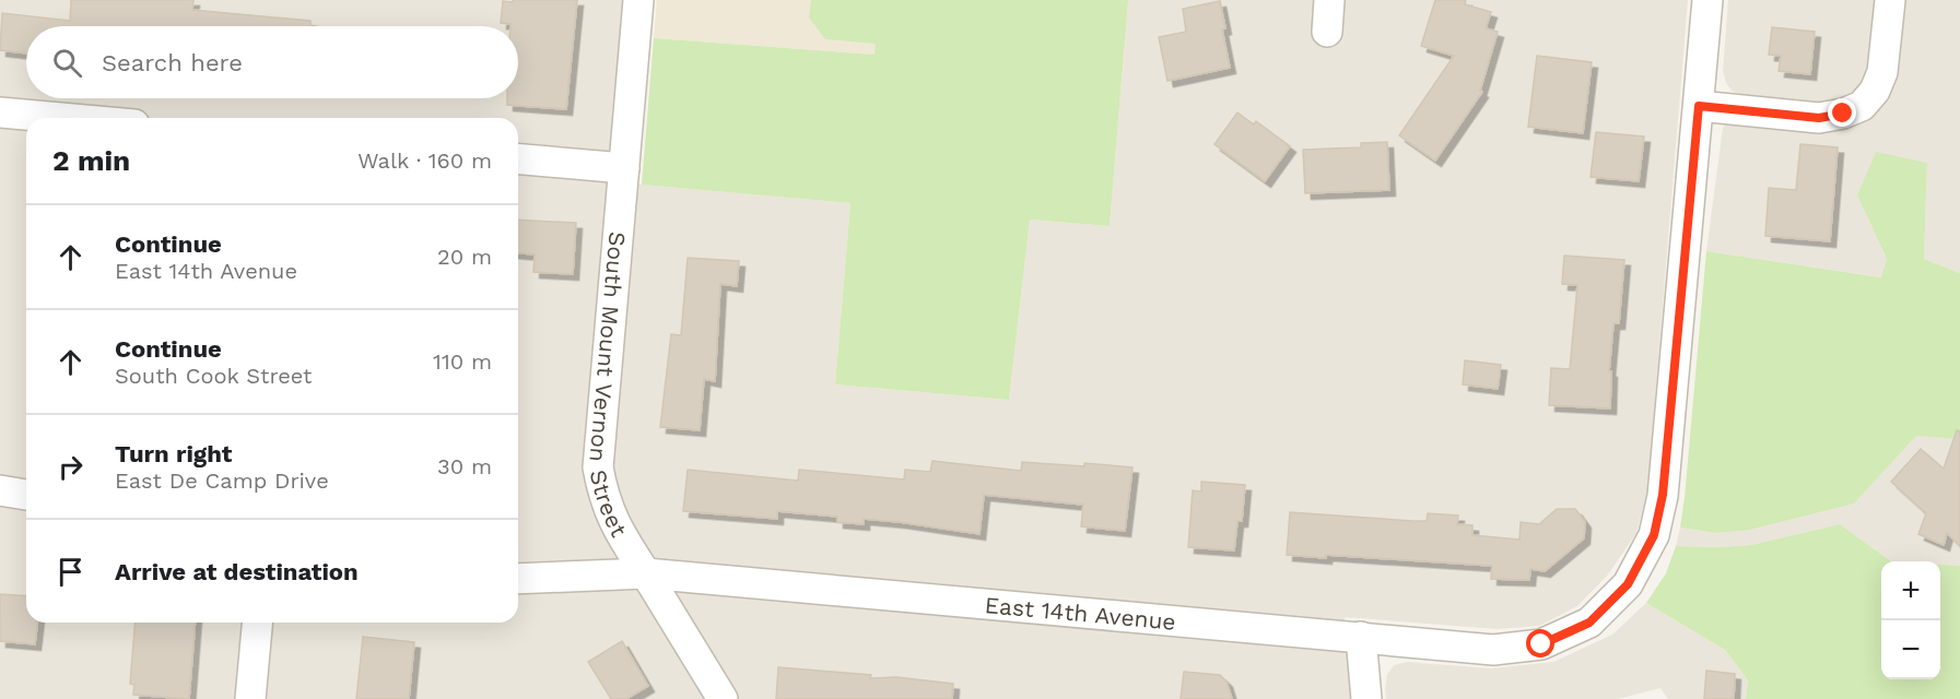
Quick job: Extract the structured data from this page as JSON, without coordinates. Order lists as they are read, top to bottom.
{
  "streets": {
    "street": ["South Mount Vernon Street", "East 14th Avenue"]
  },
  "crossings": [
    ["South Mount Vernon Street", "East 14th Avenue"]
  ],
  "page": {
    "search": "Search here",
    "heading": ["2 min", "Walk · 160 m"],
    "list": [
      ["Continue", "East 14th Avenue", "20 m"],
      ["Continue", "South Cook Street", "110 m"],
      ["Turn right", "East De Camp Drive", "30 m"],
      "Arrive at destination"
    ],
    "map_buttons": ["+", "−"]
  }
}
